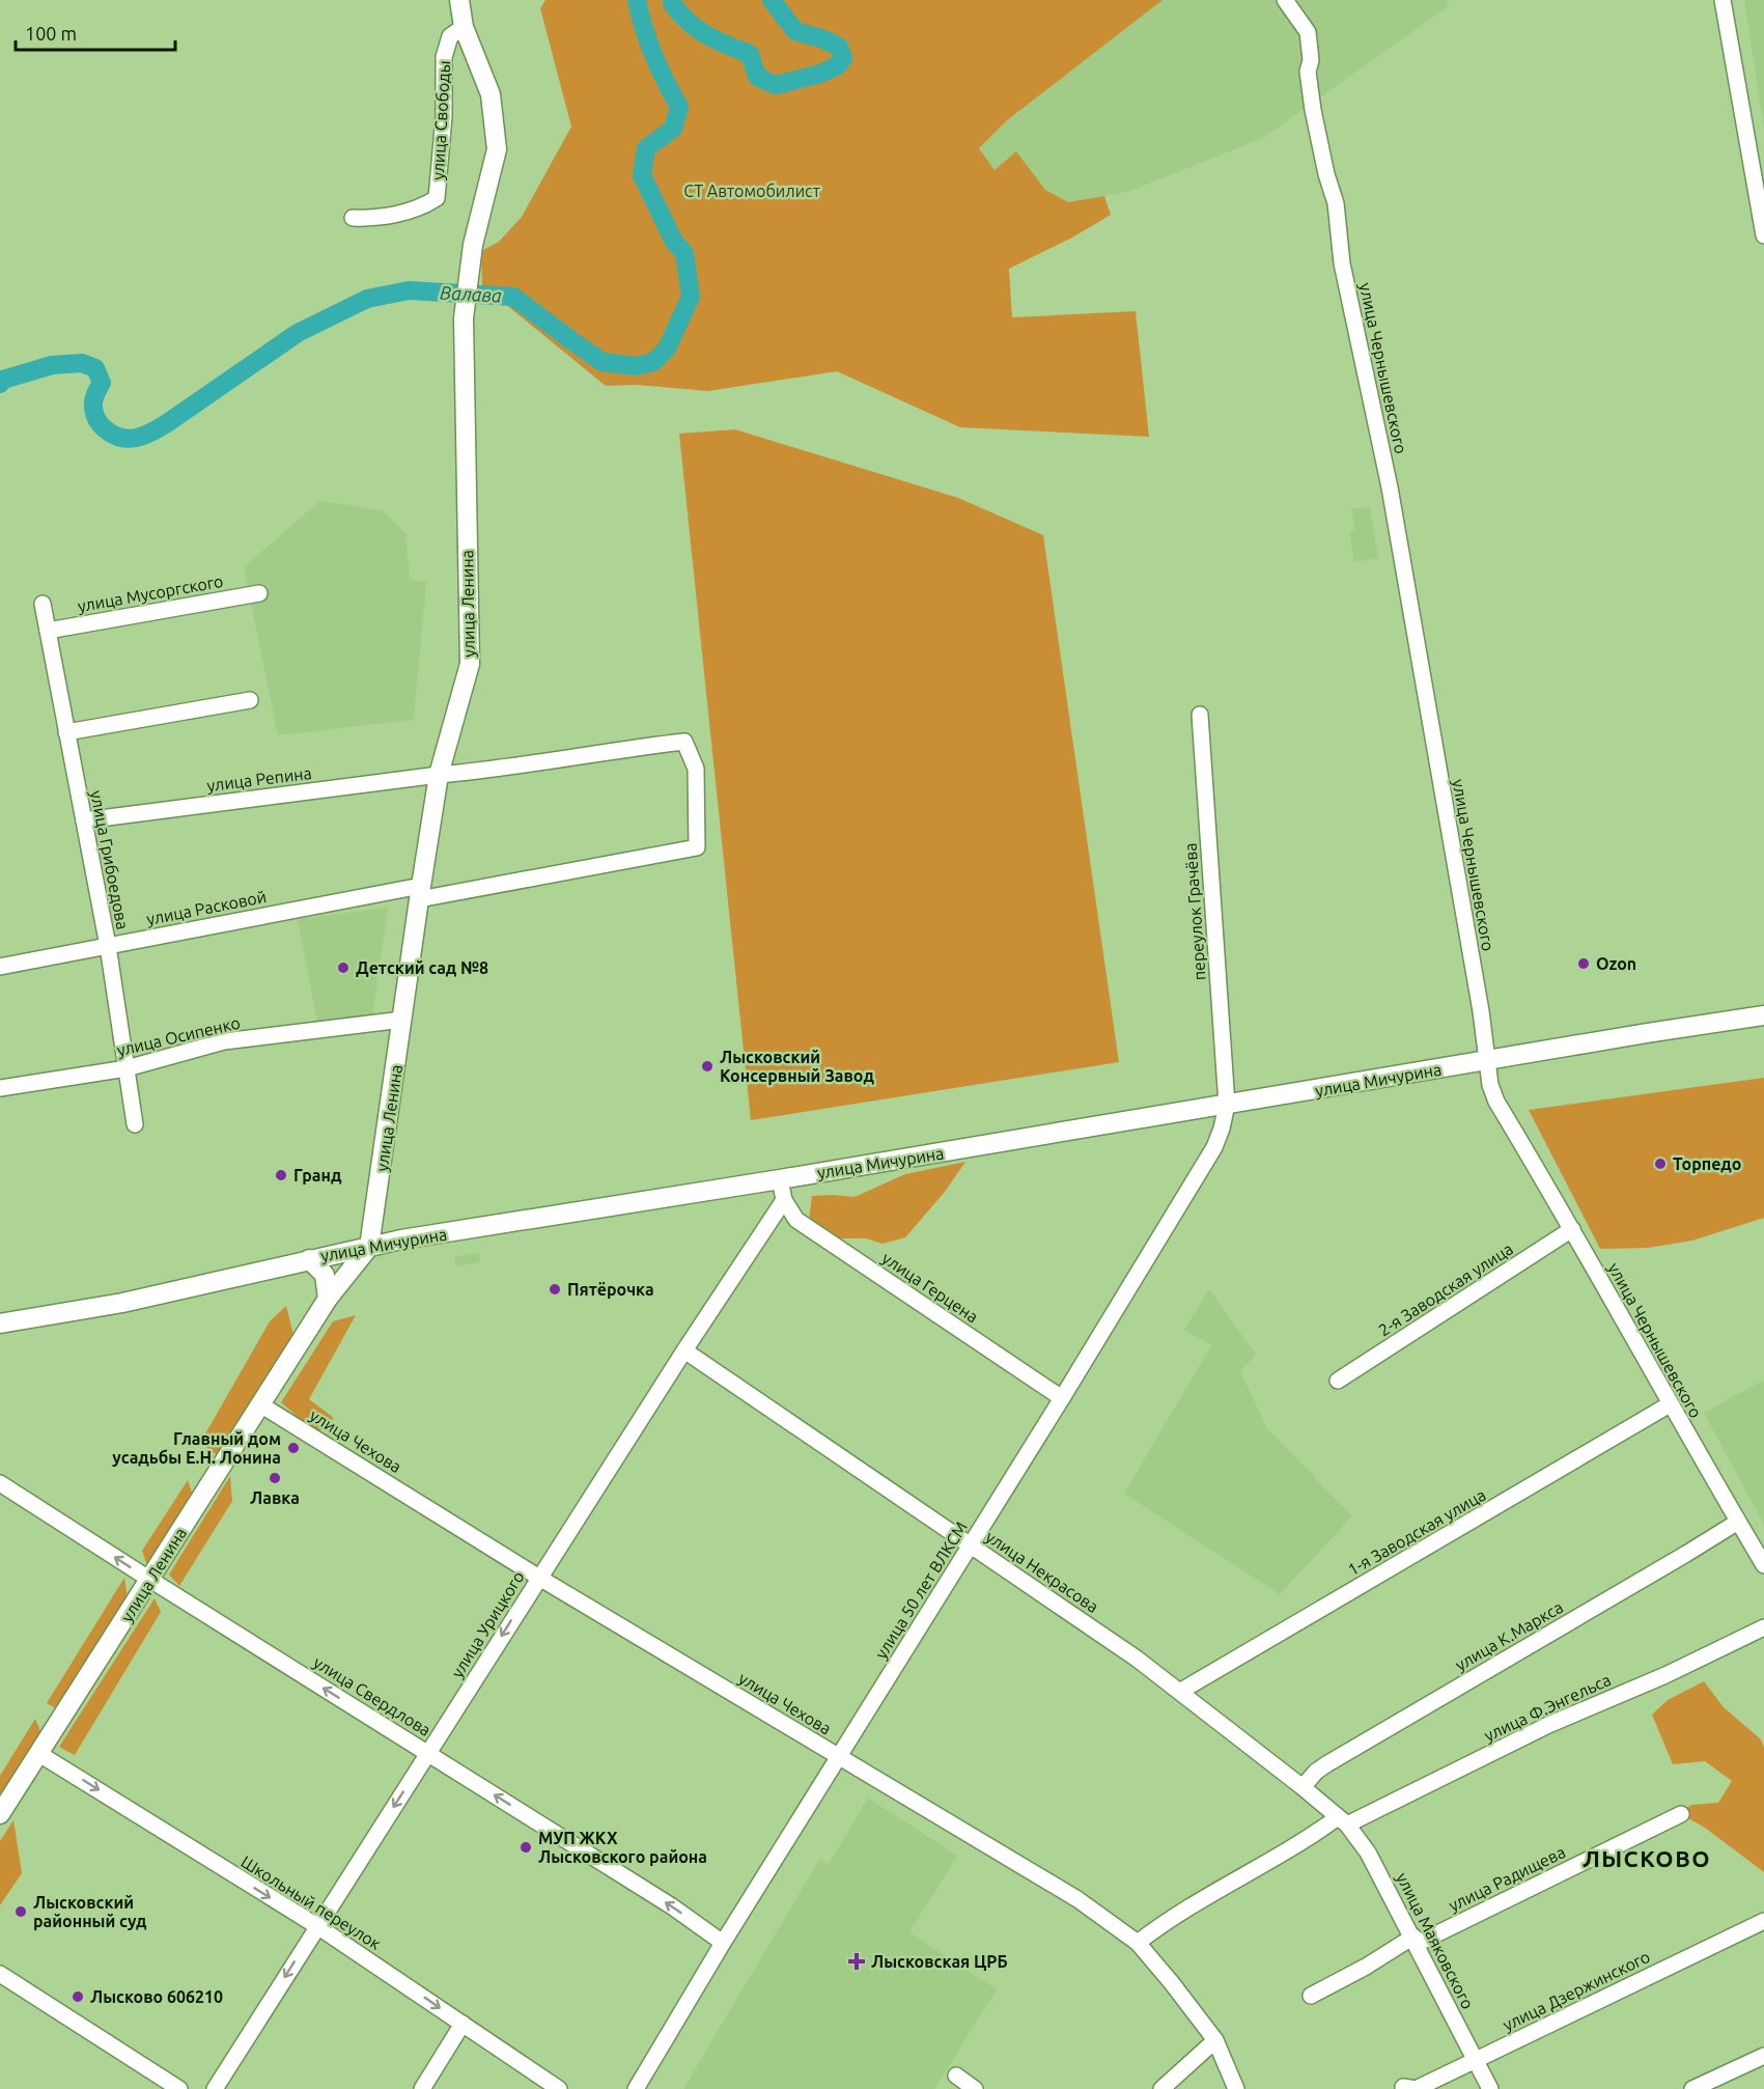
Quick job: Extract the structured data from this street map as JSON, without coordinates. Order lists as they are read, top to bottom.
{
  "streets": {
    "main road": ["улица Ленина", "улица Мичурина"],
    "street": [
      "улица Свободы",
      "улица Чернышевского",
      "улица Мусоргского",
      "улица Репина",
      "улица Грибоедова",
      "улица Расковой",
      "переулок Грачёва",
      "улица Осипенко",
      "улица Герцена",
      "2-я Заводская улица",
      "улица Чехова",
      "1-я Заводская улица",
      "улица Некрасова",
      "улица 50 лет ВЛКСМ",
      "улица Урицкого",
      "улица К.Маркса",
      "улица Свердлова",
      "улица Ф.Энгельса",
      "улица Радищева",
      "Школьный переулок",
      "улица Маяковского",
      "улица Дзержинского"
    ]
  },
  "crossings": [
    ["улица Свободы", "улица Ленина"],
    ["улица Чернышевского", "улица Мичурина"],
    ["улица Чернышевского", "2-я Заводская улица"],
    ["улица Чернышевского", "1-я Заводская улица"],
    ["улица Чернышевского", "улица К.Маркса"],
    ["улица Мусоргского", "улица Грибоедова"],
    ["улица Ленина", "улица Репина"],
    ["улица Ленина", "улица Расковой"],
    ["улица Ленина", "улица Осипенко"],
    ["улица Ленина", "улица Мичурина"],
    ["улица Ленина", "улица Чехова"],
    ["улица Ленина", "улица Свердлова"],
    ["улица Ленина", "Школьный переулок"],
    ["улица Репина", "улица Грибоедова"],
    ["улица Репина", "улица Расковой"],
    ["улица Грибоедова", "улица Расковой"],
    ["улица Грибоедова", "улица Осипенко"],
    ["переулок Грачёва", "улица Мичурина"],
    ["переулок Грачёва", "улица 50 лет ВЛКСМ"],
    ["улица Мичурина", "улица 50 лет ВЛКСМ"],
    ["улица Герцена", "улица 50 лет ВЛКСМ"],
    ["улица Герцена", "улица Урицкого"],
    ["улица Чехова", "улица 50 лет ВЛКСМ"],
    ["улица Чехова", "улица Урицкого"],
    ["улица Чехова", "улица Ф.Энгельса"],
    ["1-я Заводская улица", "улица Некрасова"],
    ["улица Некрасова", "улица 50 лет ВЛКСМ"],
    ["улица Некрасова", "улица Урицкого"],
    ["улица Некрасова", "улица К.Маркса"],
    ["улица Некрасова", "улица Ф.Энгельса"],
    ["улица Некрасова", "улица Маяковского"],
    ["улица 50 лет ВЛКСМ", "улица Свердлова"],
    ["улица Урицкого", "улица Свердлова"],
    ["улица Урицкого", "Школьный переулок"],
    ["улица Ф.Энгельса", "улица Маяковского"],
    ["улица Радищева", "улица Маяковского"],
    ["улица Маяковского", "улица Дзержинского"]
  ],
  "one_way": ["улица Урицкого", "улица Свердлова", "Школьный переулок"],
  "districts": ["ЛЫСКОВО"],
  "water": ["Валава"],
  "parks": ["СТ Автомобилист"],
  "places": {
    "other": [
      "Ozon",
      "Детский сад №8",
      "Лысковский Консервный Завод",
      "Торпедо",
      "Гранд",
      "Пятёрочка",
      "Главный дом усадьбы Е.Н. Лонина",
      "Лавка",
      "МУП ЖКХ Лысковского района",
      "Лысковский районный суд",
      "Лысково 606210"
    ],
    "health": ["Лысковская ЦРБ"]
  },
  "scale_bar": "100 m"
}
